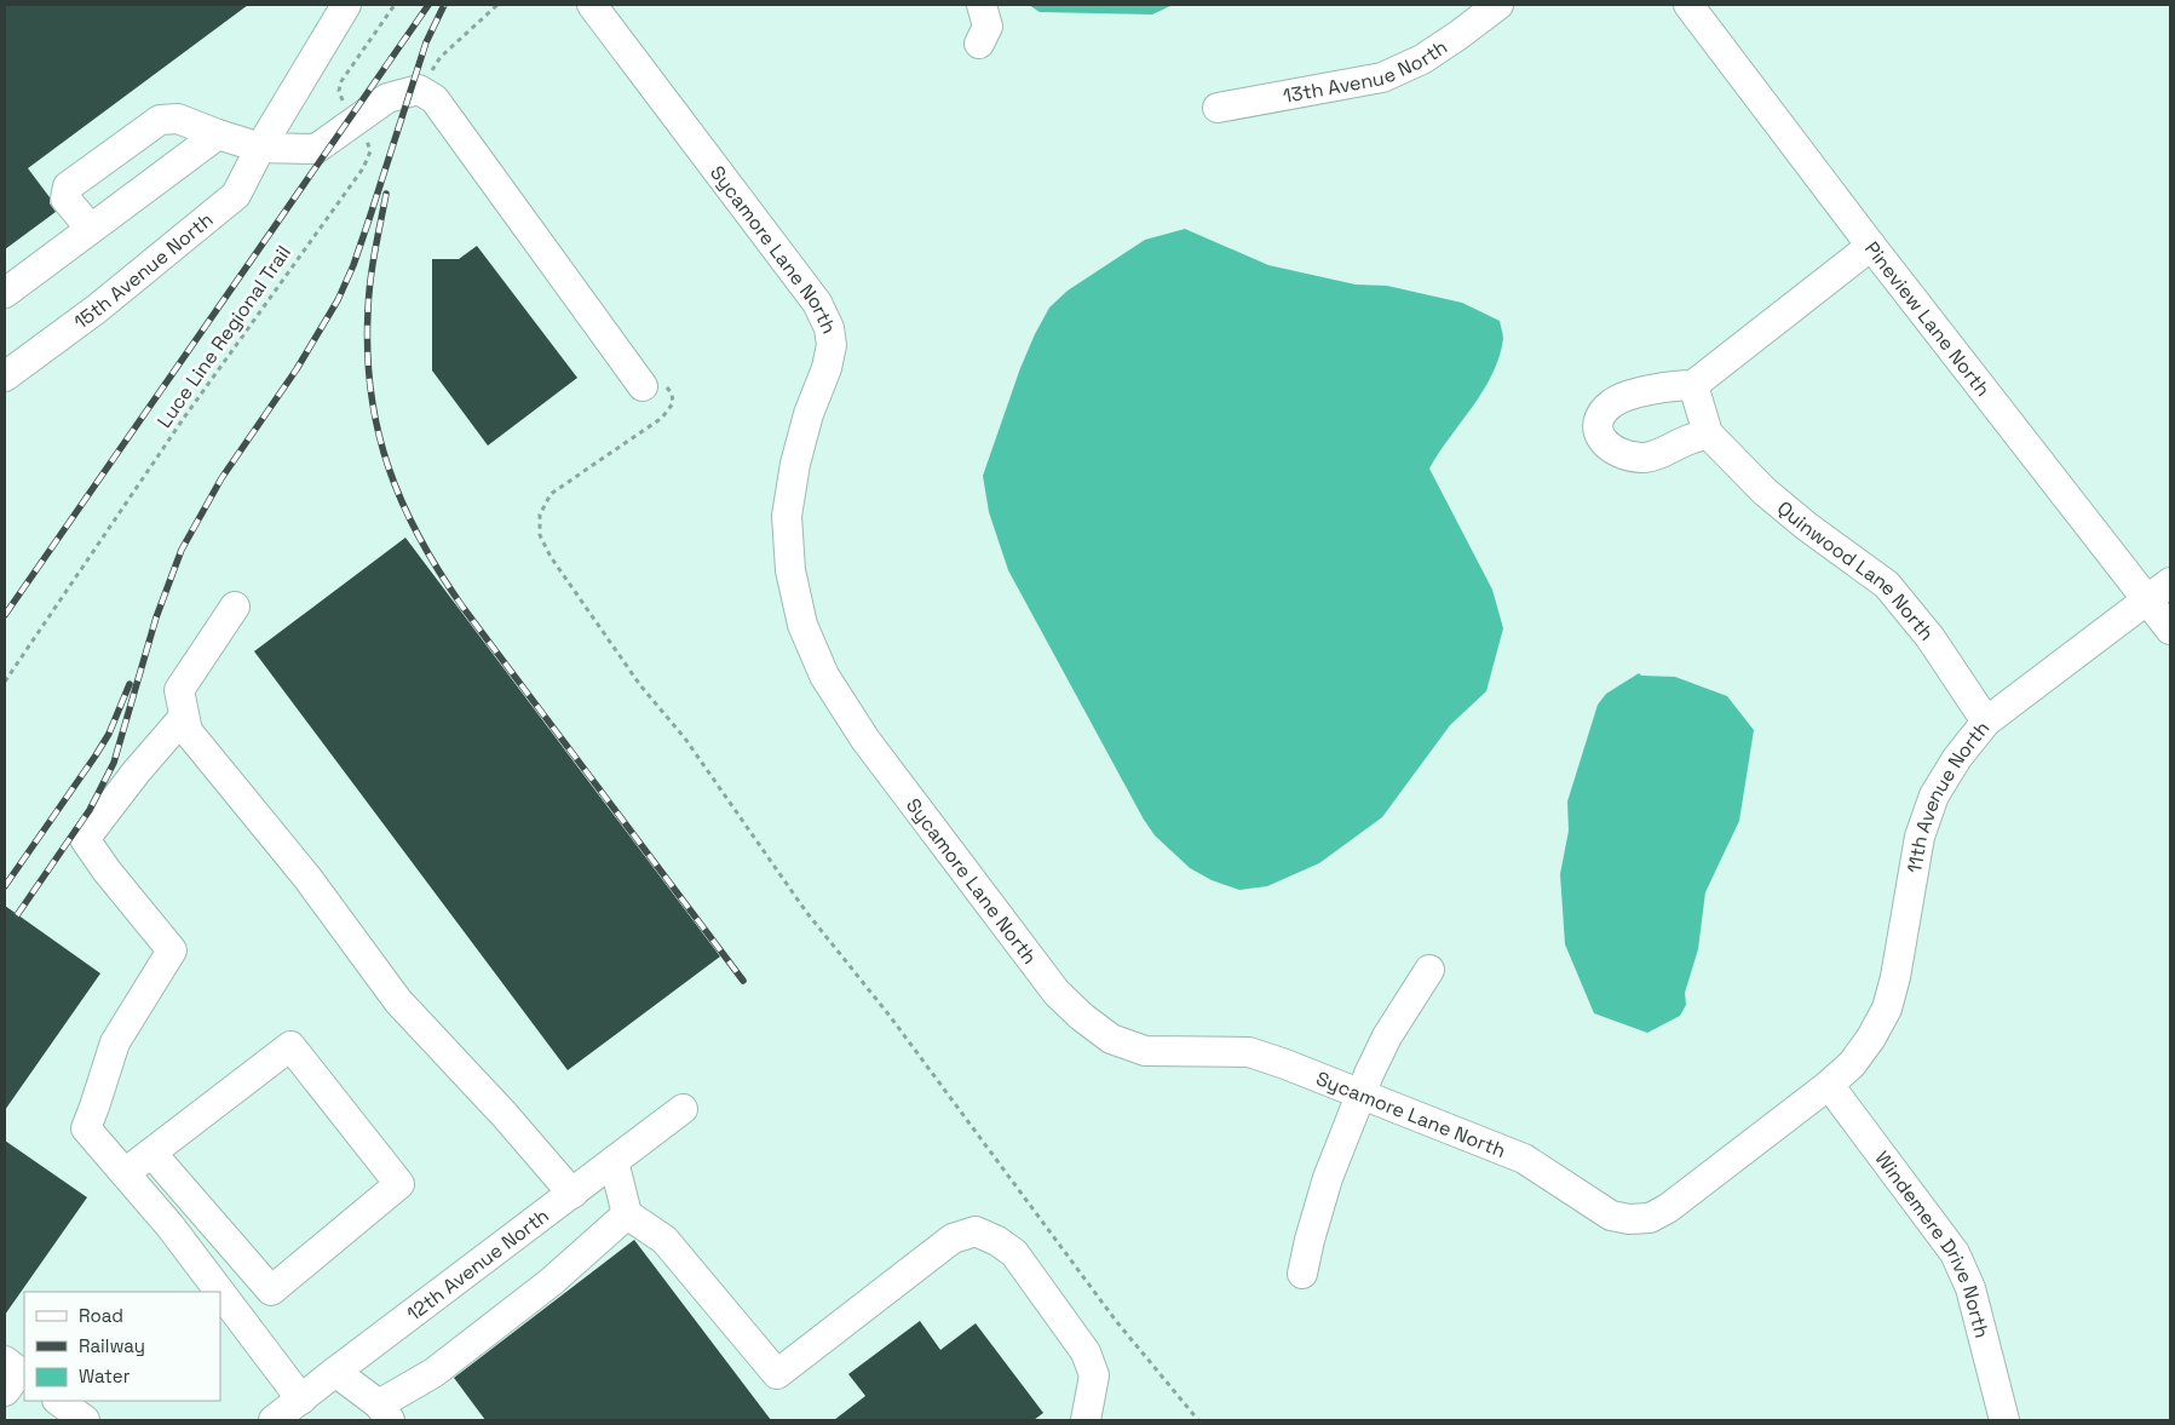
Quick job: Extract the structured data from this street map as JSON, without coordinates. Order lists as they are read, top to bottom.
{
  "streets": {
    "street": [
      "13th Avenue North",
      "Sycamore Lane North",
      "15th Avenue North",
      "Pineview Lane North",
      "Quinwood Lane North",
      "11th Avenue North",
      "Windemere Drive North",
      "12th Avenue North"
    ],
    "path": ["Luce Line Regional Trail"]
  },
  "crossings": [
    ["Sycamore Lane North", "11th Avenue North"],
    ["Sycamore Lane North", "Windemere Drive North"],
    ["Pineview Lane North", "11th Avenue North"],
    ["Quinwood Lane North", "11th Avenue North"],
    ["11th Avenue North", "Windemere Drive North"]
  ],
  "legend": ["Road", "Railway", "Water"]
}
